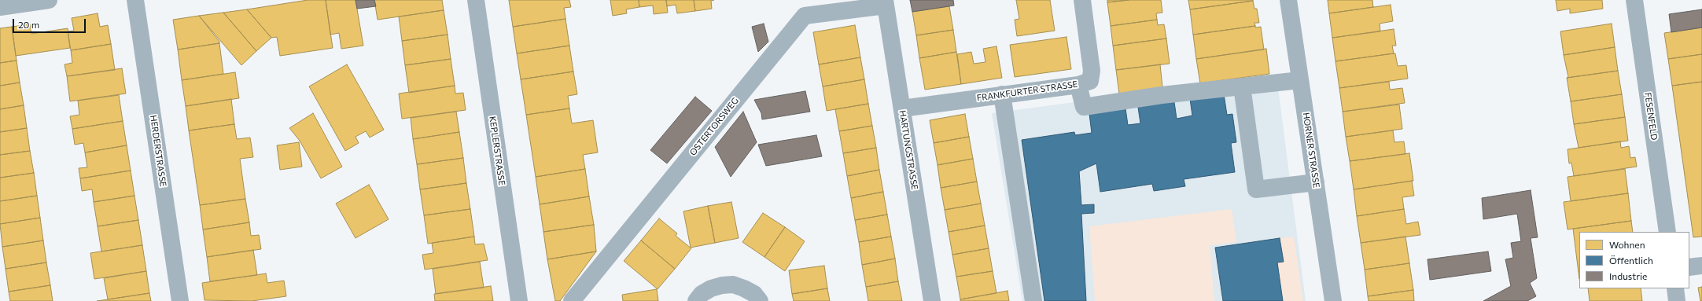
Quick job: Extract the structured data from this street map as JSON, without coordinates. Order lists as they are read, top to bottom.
{
  "streets": {
    "street": [
      "FRANKFURTER STRASSE",
      "FESENFELD",
      "OSTERTORSWEG",
      "HARTUNGSTRASSE",
      "HORNER STRASSE",
      "HERDERSTRASSE",
      "KEPLERSTRASSE"
    ]
  },
  "crossings": [
    ["FRANKFURTER STRASSE", "HARTUNGSTRASSE"],
    ["OSTERTORSWEG", "HARTUNGSTRASSE"]
  ],
  "legend": ["Wohnen", "Öffentlich", "Industrie"],
  "scale_bar": "20 m"
}
